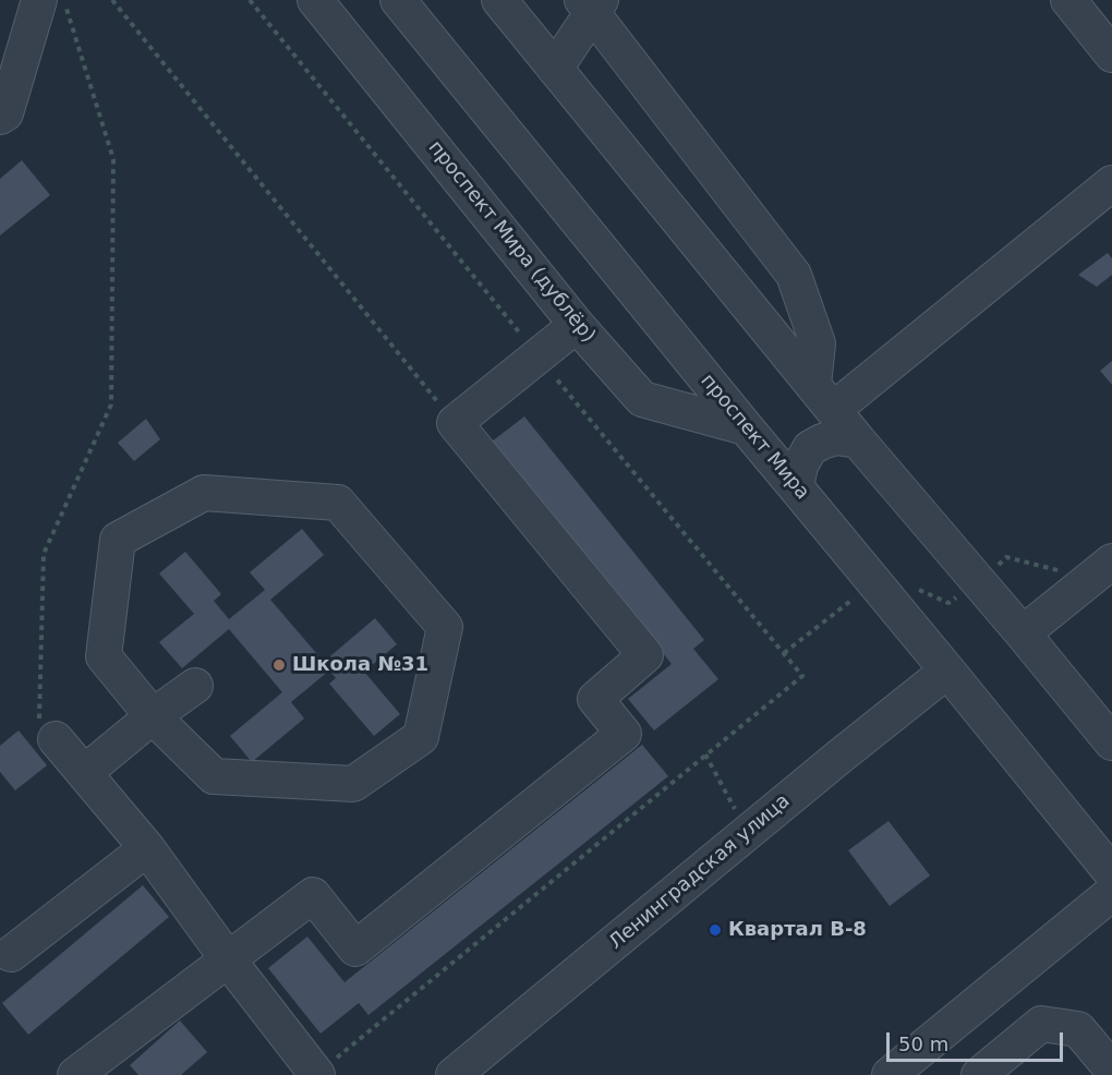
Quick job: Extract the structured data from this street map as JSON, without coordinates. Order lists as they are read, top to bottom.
{
  "streets": {
    "street": ["проспект Мира (дублёр)", "проспект Мира", "Ленинградская улица"]
  },
  "crossings": [
    ["проспект Мира (дублёр)", "проспект Мира"],
    ["проспект Мира", "Ленинградская улица"]
  ],
  "places": ["Школа №31", "Квартал В-8"],
  "scale_bar": "50 m"
}
